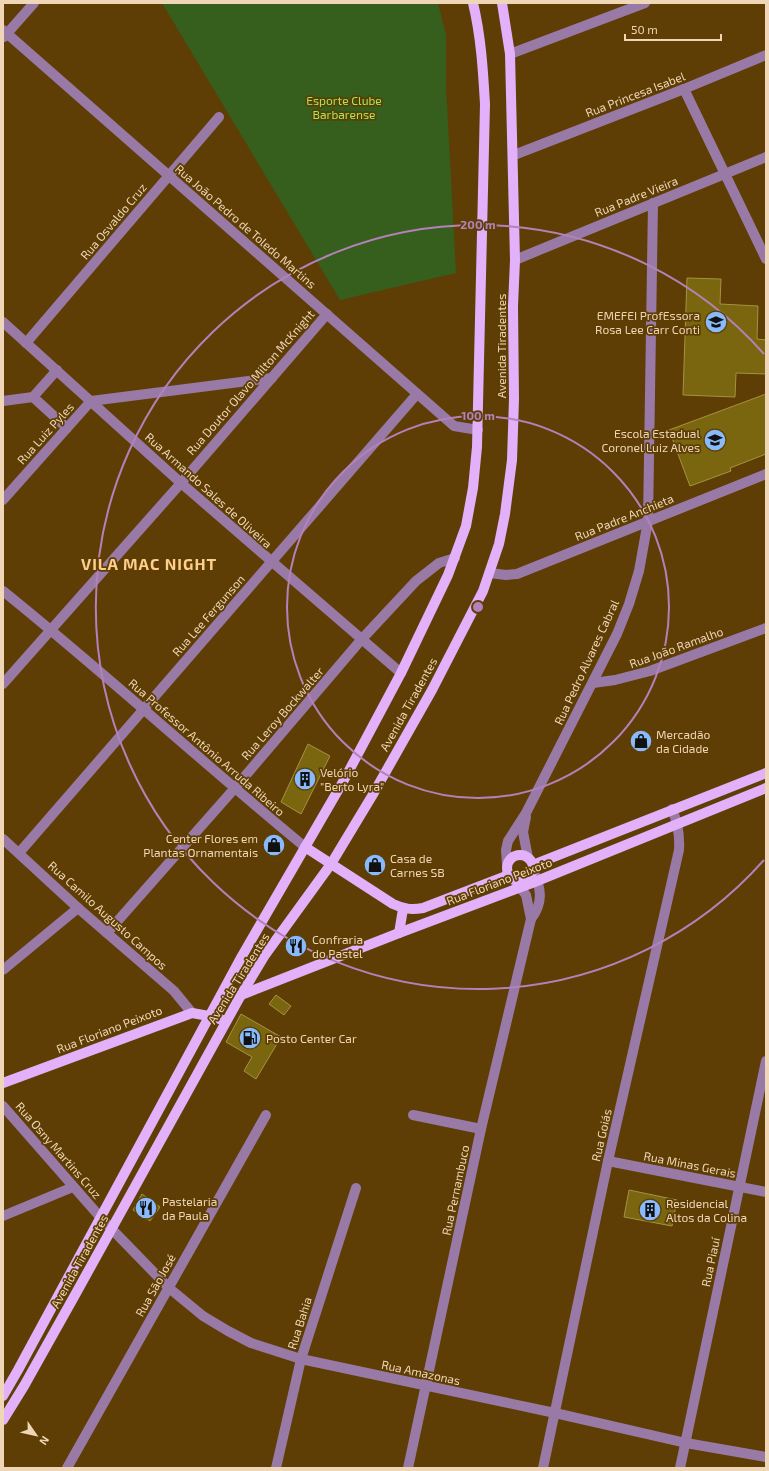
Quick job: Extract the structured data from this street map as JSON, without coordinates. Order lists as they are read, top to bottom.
{
  "streets": {
    "main road": ["Avenida Tiradentes", "Rua Professor Antônio Arruda Ribeiro", "Rua Floriano Peixoto"],
    "street": [
      "Rua Princesa Isabel",
      "Rua Padre Vieira",
      "Rua Osvaldo Cruz",
      "Rua João Pedro de Toledo Martins",
      "Rua Doutor Olavo Milton McKnight",
      "Rua Luiz Pyles",
      "Rua Armando Sales de Oliveira",
      "Rua Padre Anchieta",
      "Rua Lee Fergunson",
      "Rua João Ramalho",
      "Rua Pedro Alvares Cabral",
      "Rua Leroy Bockwalter",
      "Rua Camilo Augusto Campos",
      "Rua Goiás",
      "Rua Osny Martins Cruz",
      "Rua Minas Gerais",
      "Rua Pernambuco",
      "Rua Piauí",
      "Rua São José",
      "Rua Bahia",
      "Rua Amazonas"
    ]
  },
  "crossings": [
    ["Rua Princesa Isabel", "Avenida Tiradentes"],
    ["Rua Padre Vieira", "Avenida Tiradentes"],
    ["Rua Padre Vieira", "Rua Pedro Alvares Cabral"],
    ["Rua Osvaldo Cruz", "Rua João Pedro de Toledo Martins"],
    ["Rua Osvaldo Cruz", "Rua Armando Sales de Oliveira"],
    ["Rua João Pedro de Toledo Martins", "Avenida Tiradentes"],
    ["Rua João Pedro de Toledo Martins", "Rua Doutor Olavo Milton McKnight"],
    ["Rua João Pedro de Toledo Martins", "Rua Lee Fergunson"],
    ["Avenida Tiradentes", "Rua Armando Sales de Oliveira"],
    ["Avenida Tiradentes", "Rua Padre Anchieta"],
    ["Avenida Tiradentes", "Rua Leroy Bockwalter"],
    ["Avenida Tiradentes", "Rua Professor Antônio Arruda Ribeiro"],
    ["Avenida Tiradentes", "Rua Floriano Peixoto"],
    ["Avenida Tiradentes", "Rua Osny Martins Cruz"],
    ["Avenida Tiradentes", "Rua Amazonas"],
    ["Rua Doutor Olavo Milton McKnight", "Rua Armando Sales de Oliveira"],
    ["Rua Doutor Olavo Milton McKnight", "Rua Professor Antônio Arruda Ribeiro"],
    ["Rua Luiz Pyles", "Rua Armando Sales de Oliveira"],
    ["Rua Armando Sales de Oliveira", "Rua Lee Fergunson"],
    ["Rua Armando Sales de Oliveira", "Rua Leroy Bockwalter"],
    ["Rua Padre Anchieta", "Rua Pedro Alvares Cabral"],
    ["Rua Lee Fergunson", "Rua Professor Antônio Arruda Ribeiro"],
    ["Rua Lee Fergunson", "Rua Camilo Augusto Campos"],
    ["Rua João Ramalho", "Rua Pedro Alvares Cabral"],
    ["Rua Pedro Alvares Cabral", "Rua Floriano Peixoto"],
    ["Rua Pedro Alvares Cabral", "Rua Pernambuco"],
    ["Rua Leroy Bockwalter", "Rua Professor Antônio Arruda Ribeiro"],
    ["Rua Leroy Bockwalter", "Rua Camilo Augusto Campos"],
    ["Rua Professor Antônio Arruda Ribeiro", "Rua Floriano Peixoto"],
    ["Rua Floriano Peixoto", "Rua Camilo Augusto Campos"],
    ["Rua Floriano Peixoto", "Rua Goiás"],
    ["Rua Floriano Peixoto", "Rua Pernambuco"],
    ["Rua Goiás", "Rua Minas Gerais"],
    ["Rua Goiás", "Rua Amazonas"],
    ["Rua Osny Martins Cruz", "Rua Amazonas"],
    ["Rua Minas Gerais", "Rua Piauí"],
    ["Rua Pernambuco", "Rua Amazonas"],
    ["Rua Piauí", "Rua Amazonas"],
    ["Rua São José", "Rua Amazonas"],
    ["Rua Bahia", "Rua Amazonas"]
  ],
  "districts": ["VILA MAC NIGHT"],
  "parks": ["Esporte Clube Barbarense"],
  "places": {
    "school or university": ["EMEFEI ProfEssora Rosa Lee Carr Conti", "Escola Estadual Coronel Luiz Alves"],
    "shop": ["Mercadão da Cidade", "Center Flores em Plantas Ornamentais", "Casa de Carnes SB"],
    "building": ["Velório \"Berto Lyra\"", "Residencial Altos da Colina"],
    "restaurant": ["Confraria do Pastel", "Pastelaria da Paula"],
    "fuel station": ["Posto Center Car"]
  },
  "scale_bar": "50 m",
  "north": "bottom right",
  "rings": ["200 m", "100 m"]
}
